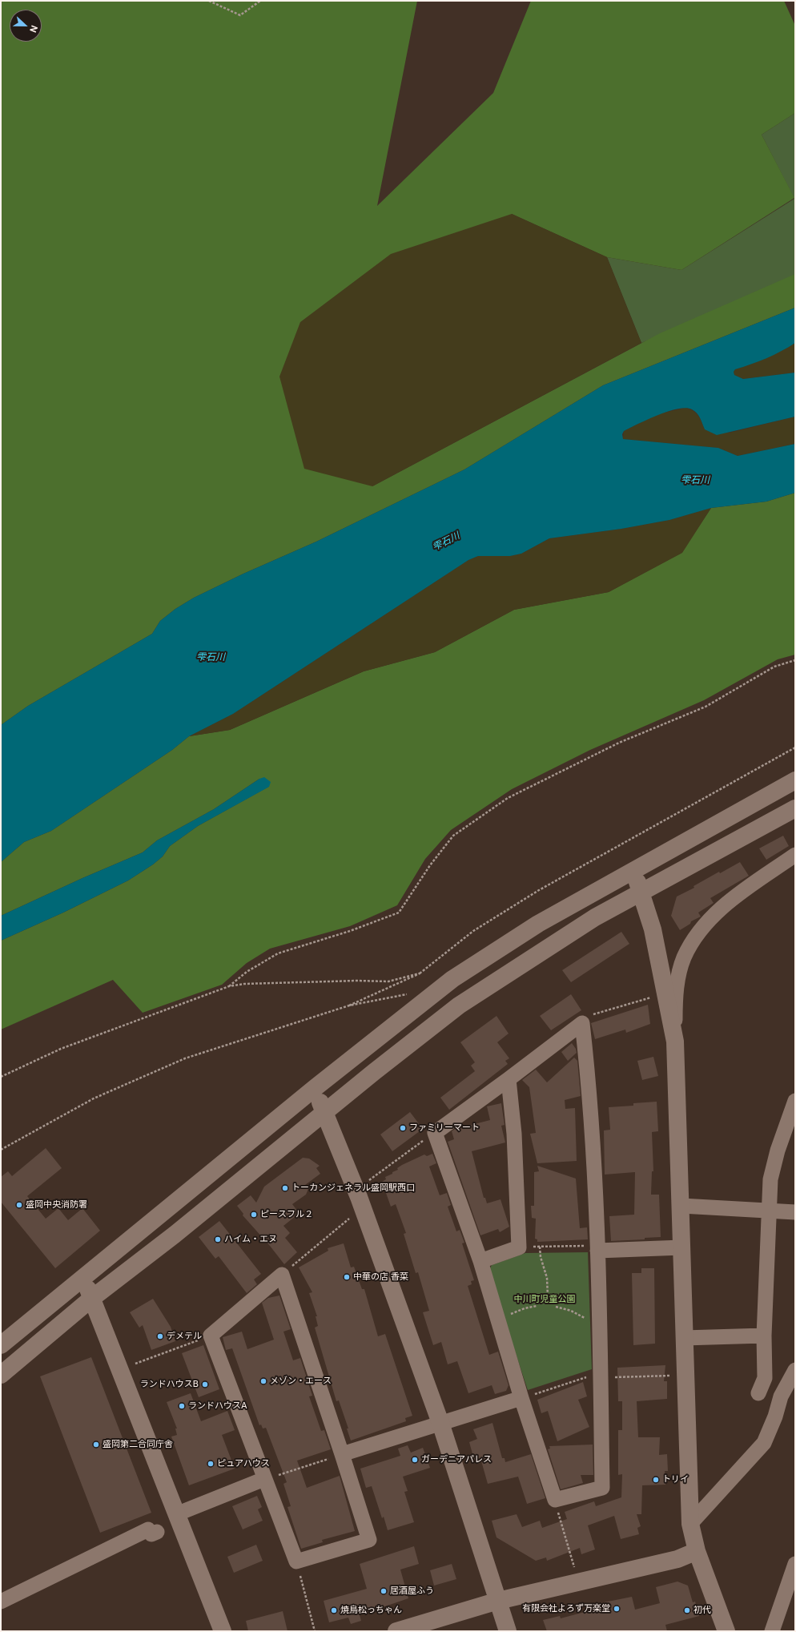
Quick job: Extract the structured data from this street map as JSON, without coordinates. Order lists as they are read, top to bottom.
{
  "water": ["雫石川"],
  "parks": ["中川町児童公園"],
  "places": [
    "ファミリーマート",
    "トーカンジェネラル盛岡駅西口",
    "盛岡中央消防署",
    "ピースフル２",
    "ハイム・エヌ",
    "中華の店 香菜",
    "デメテル",
    "メゾン・エース",
    "ランドハウスB",
    "ランドハウスA",
    "盛岡第二合同庁舎",
    "ガーデニアパレス",
    "ピュアハウス",
    "トリイ",
    "居酒屋ふう",
    "有限会社よろず万楽堂",
    "焼鳥松っちゃん",
    "初代"
  ],
  "north": "right"
}
